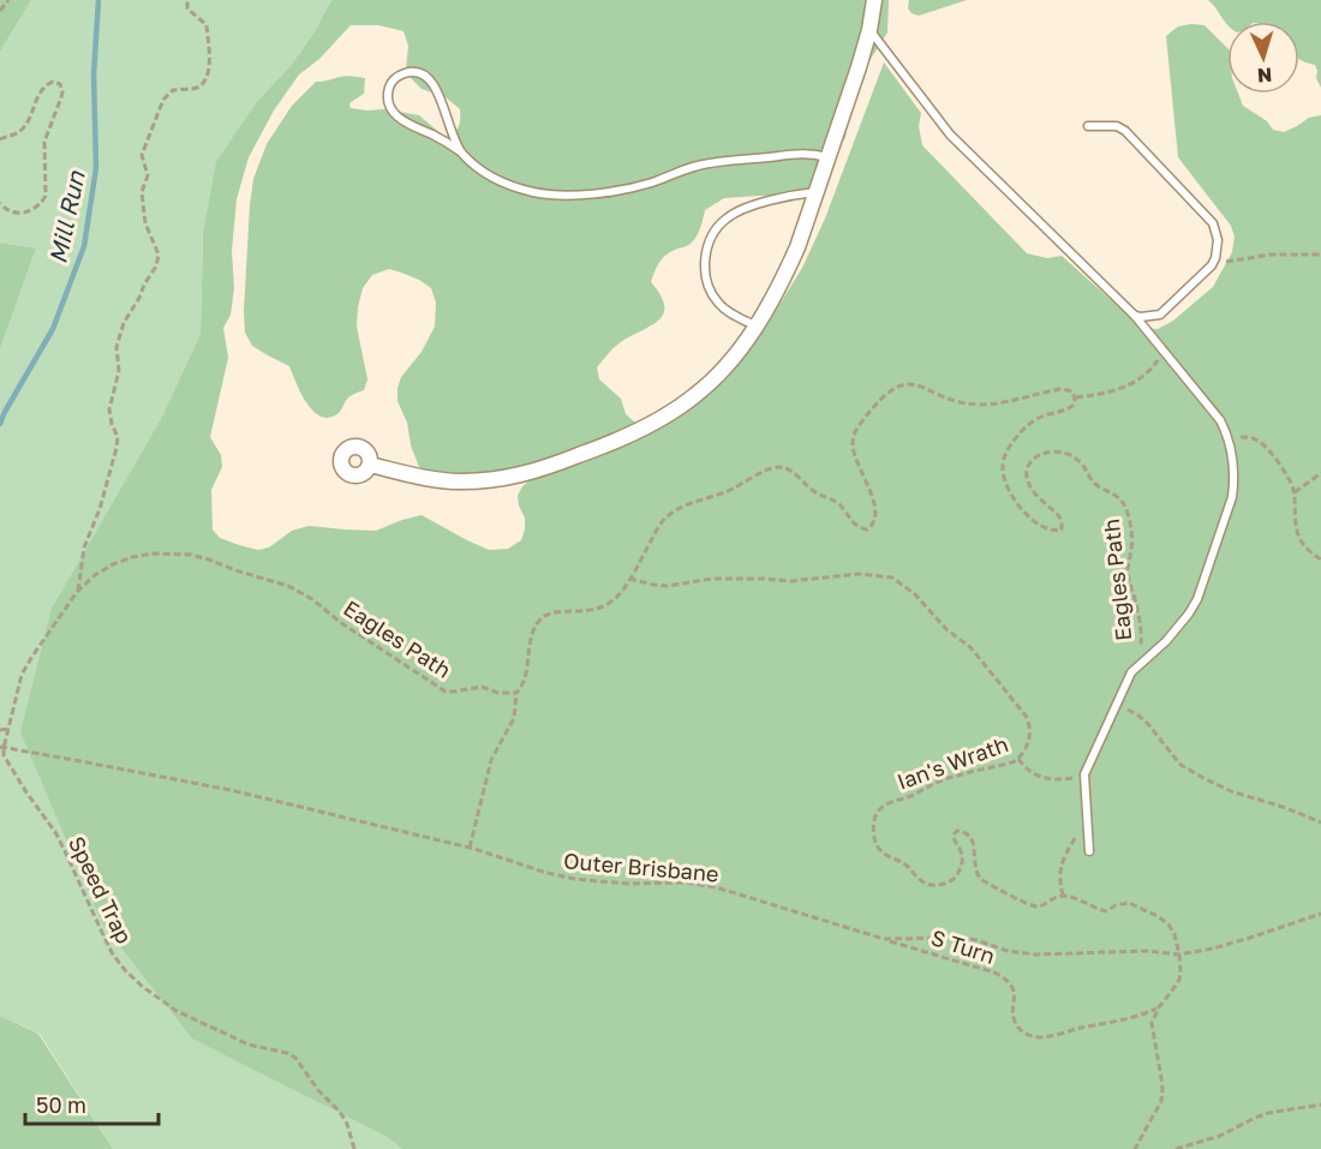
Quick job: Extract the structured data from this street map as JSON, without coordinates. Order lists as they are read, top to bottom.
{
  "streets": {
    "path": [
      "Eagles Path",
      "Ian's Wrath",
      "Outer Brisbane",
      "Speed Trap",
      "S Turn"
    ]
  },
  "crossings": [
    ["Eagles Path", "Outer Brisbane"],
    ["Eagles Path", "Speed Trap"],
    ["Outer Brisbane", "Speed Trap"],
    ["Outer Brisbane", "S Turn"]
  ],
  "water": ["Mill Run"],
  "scale_bar": "50 m",
  "north": "bottom"
}
